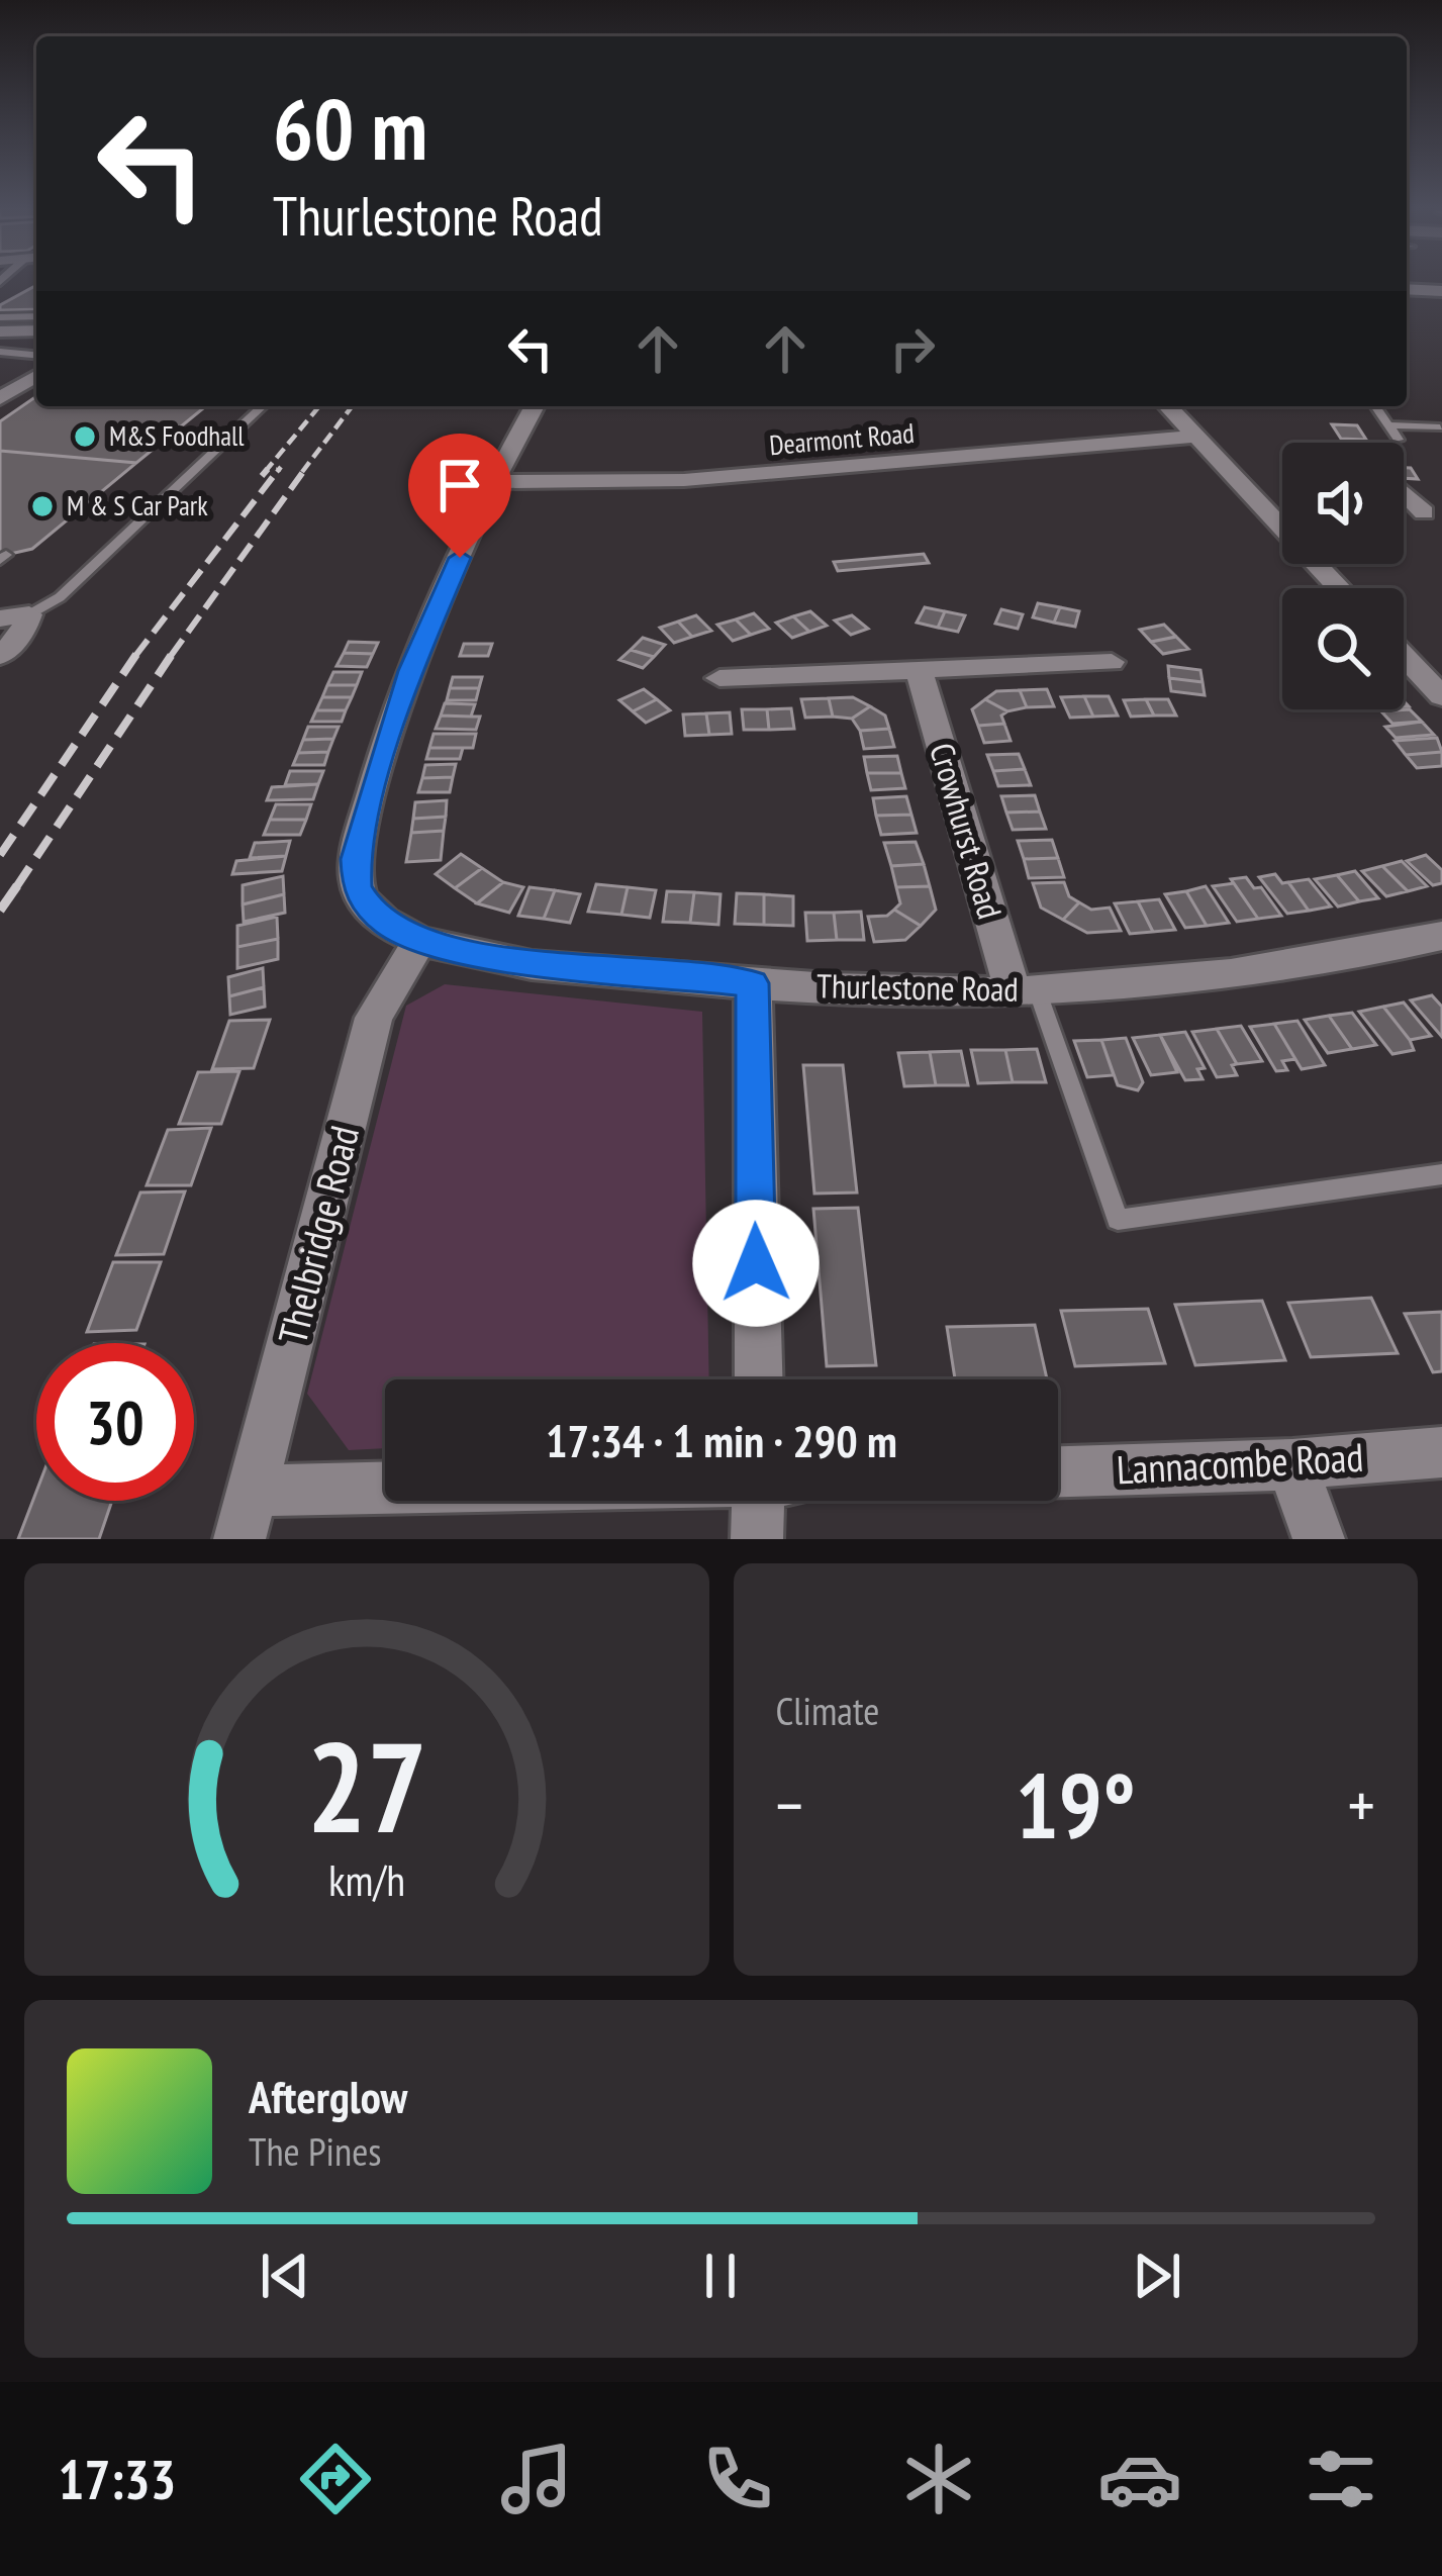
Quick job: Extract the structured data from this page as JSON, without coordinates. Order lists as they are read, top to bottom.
{
  "streets": {
    "street": [
      "Dearmont Road",
      "Crowhurst Road",
      "Thurlestone Road",
      "Thelbridge Road",
      "Lannacombe Road"
    ]
  },
  "crossings": [
    ["Dearmont Road", "Thurlestone Road"],
    ["Crowhurst Road", "Thurlestone Road"],
    ["Thurlestone Road", "Thelbridge Road"]
  ],
  "places": ["M&S Foodhall", "M & S Car Park"],
  "page": {
    "turn": ["60 m", "Thurlestone Road"],
    "limit": "30",
    "trip": "17:34 · 1 min · 290 m",
    "tile": "Climate",
    "heat": ["−", "19°", "+"],
    "song": ["Afterglow", "The Pines"],
    "tabs": "17:33",
    "gauge": ["27", "km/h"]
  }
}
